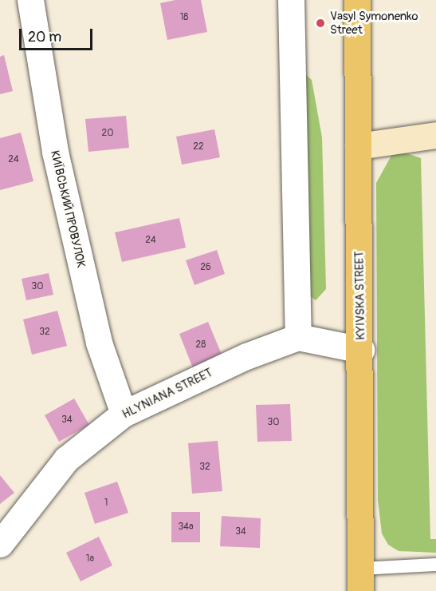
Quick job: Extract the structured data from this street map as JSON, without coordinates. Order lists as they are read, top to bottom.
{
  "streets": {
    "main road": ["KYIVSKA STREET"],
    "street": ["КИЇВСЬКИЙ ПРОВУЛОК", "HLYNIANA STREET"]
  },
  "crossings": [
    ["КИЇВСЬКИЙ ПРОВУЛОК", "HLYNIANA STREET"]
  ],
  "places": ["Vasyl Symonenko Street"],
  "house_numbers": [
    "18",
    "20",
    "22",
    "24",
    "24",
    "26",
    "30",
    "32",
    "28",
    "34",
    "30",
    "32",
    "1",
    "34а",
    "34",
    "1а"
  ],
  "scale_bar": "20 m"
}
